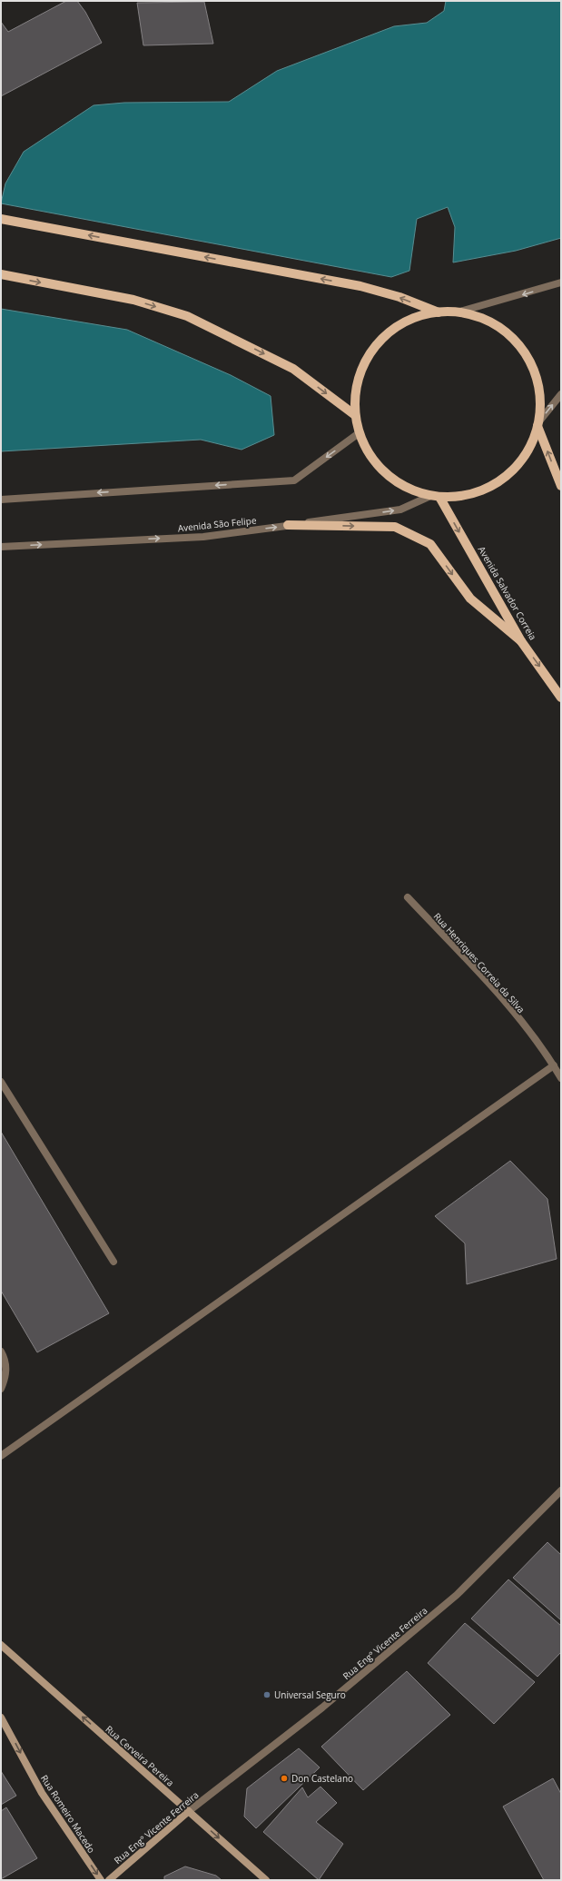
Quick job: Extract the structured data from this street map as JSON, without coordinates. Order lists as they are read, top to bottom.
{
  "streets": {
    "main road": [
      "Avenida Salvador Correia",
      "Rua Engº Vicente Ferreira",
      "Rua Cerveira Pereira",
      "Rua Romeiro Macedo"
    ],
    "street": ["Avenida São Felipe", "Rua Henriques Correia da Silva"]
  },
  "crossings": [
    ["Avenida São Felipe", "Avenida Salvador Correia"],
    ["Rua Engº Vicente Ferreira", "Rua Cerveira Pereira"]
  ],
  "one_way": ["Avenida Salvador Correia", "Rua Romeiro Macedo"],
  "places": ["Universal Seguro", "Don Castelano"]
}
